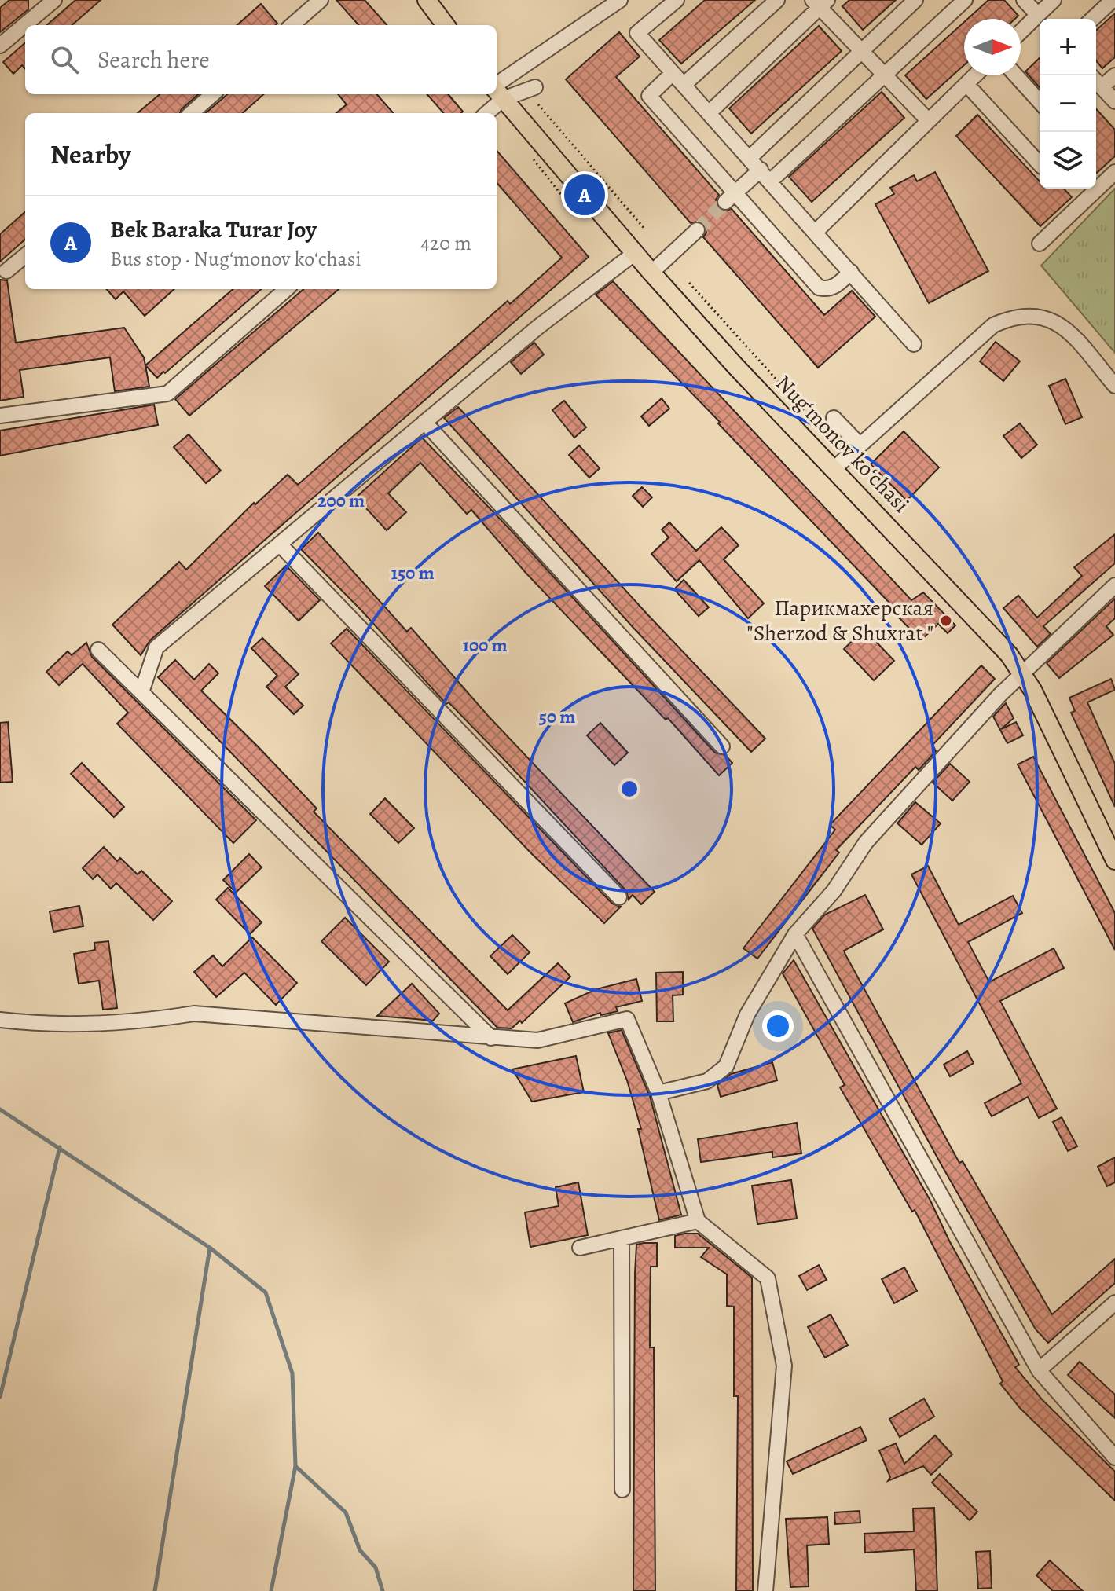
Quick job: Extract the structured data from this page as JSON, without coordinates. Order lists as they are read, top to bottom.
{
  "streets": {
    "main road": ["Nugʻmonov koʻchasi"]
  },
  "places": ["Парикмахерская \"Sherzod & Shuxrat \""],
  "north": "right",
  "page": {
    "map_buttons": ["+", "−"],
    "search": "Search here",
    "heading": "Nearby",
    "pins": "A",
    "list": [
      {
        "mark": "A",
        "name": "Bek Baraka Turar Joy",
        "note": "Bus stop · Nugʻmonov koʻchasi",
        "value": "420 m"
      }
    ]
  },
  "rings": [
    "200 m",
    "150 m",
    "100 m",
    "50 m"
  ]
}
